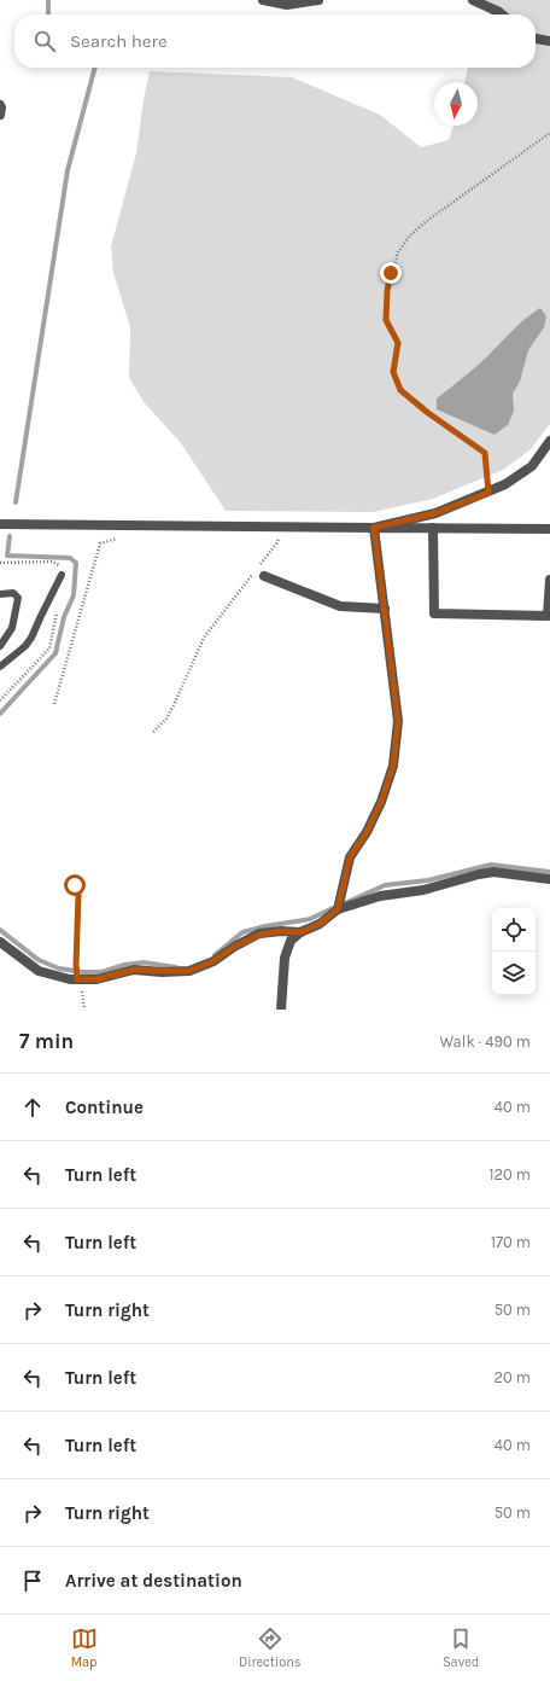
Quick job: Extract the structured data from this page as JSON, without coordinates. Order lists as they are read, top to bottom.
{
  "north": "bottom",
  "page": {
    "search": "Search here",
    "heading": ["7 min", "Walk · 490 m"],
    "list": [
      ["Continue", "40 m"],
      ["Turn left", "120 m"],
      ["Turn left", "170 m"],
      ["Turn right", "50 m"],
      ["Turn left", "20 m"],
      ["Turn left", "40 m"],
      ["Turn right", "50 m"],
      "Arrive at destination"
    ],
    "nav": ["Map", "Directions", "Saved"]
  }
}
